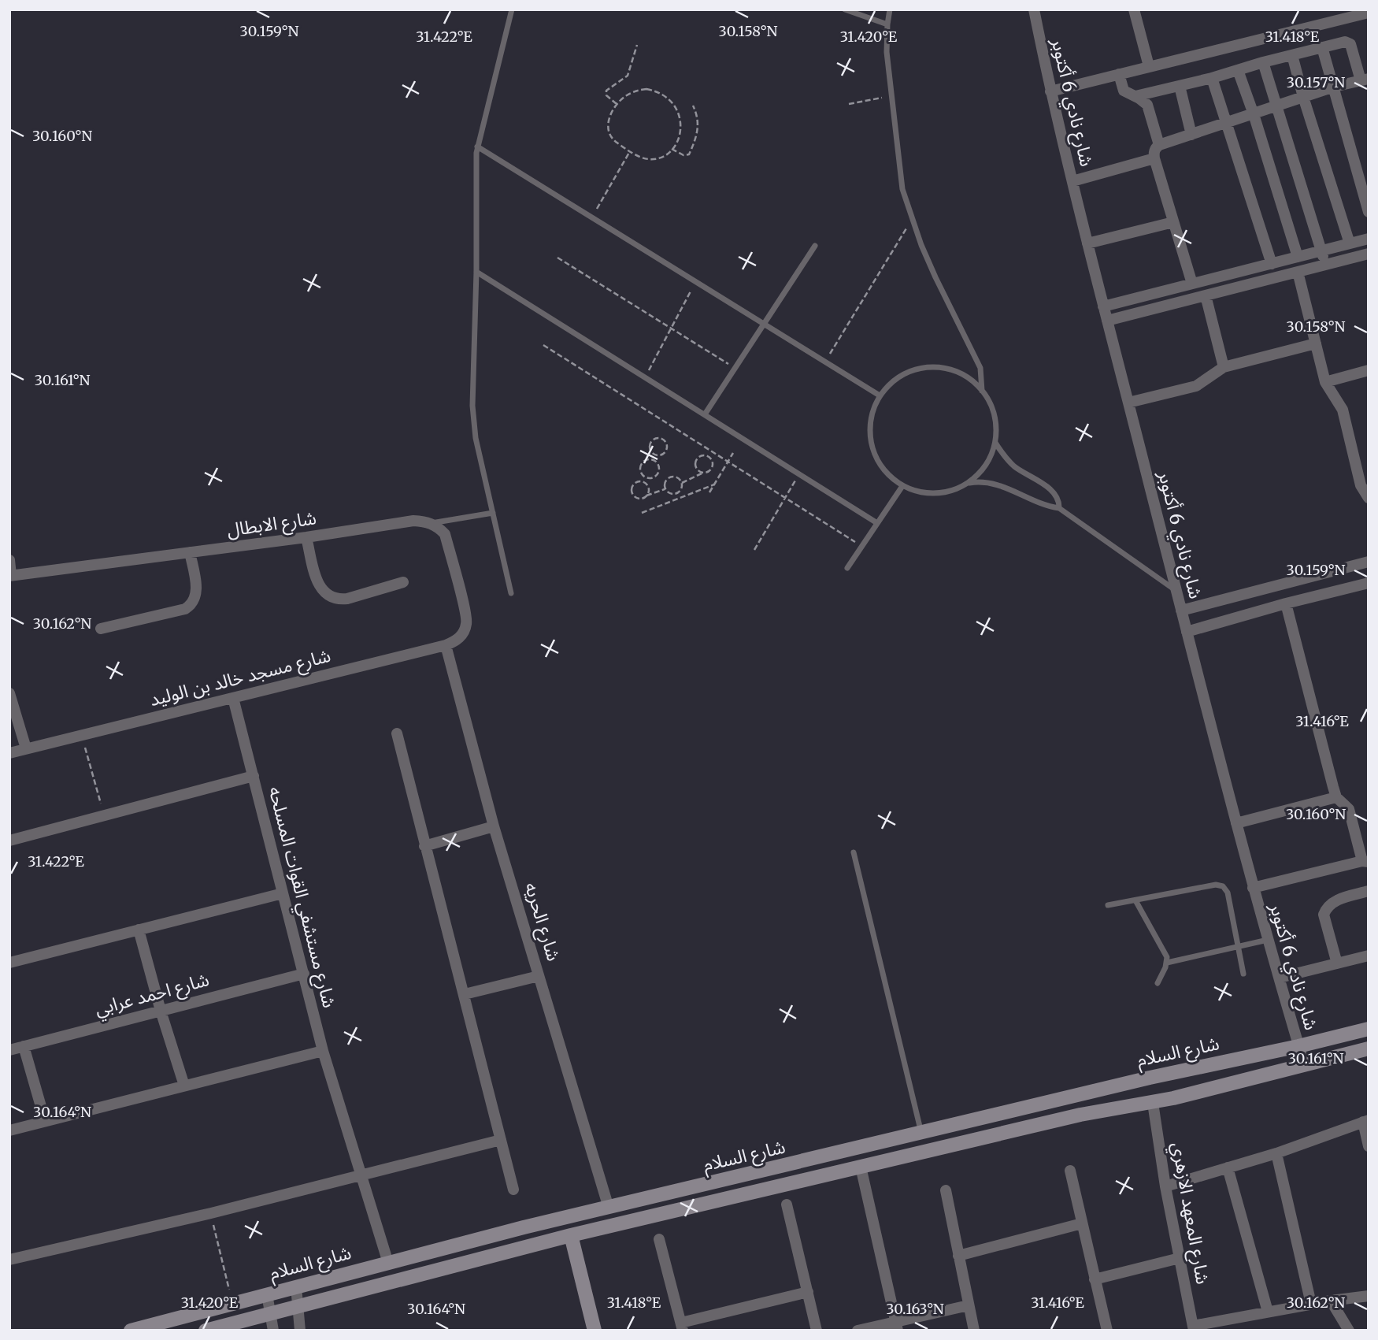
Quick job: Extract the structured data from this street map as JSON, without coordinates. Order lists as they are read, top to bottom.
{
  "streets": {
    "street": [
      "شارع نادي 6 أكتوبر",
      "شارع الابطال",
      "شارع مسجد خالد بن الوليد",
      "شارع مستشفي القوات المسلحه",
      "شارع الحريه",
      "شارع احمد عرابي",
      "شارع السلام",
      "شارع المعهد الازهري"
    ]
  },
  "crossings": [
    ["شارع نادي 6 أكتوبر", "شارع السلام"],
    ["شارع الابطال", "شارع مسجد خالد بن الوليد"],
    ["شارع مسجد خالد بن الوليد", "شارع مستشفي القوات المسلحه"],
    ["شارع مسجد خالد بن الوليد", "شارع الحريه"],
    ["شارع مستشفي القوات المسلحه", "شارع احمد عرابي"],
    ["شارع مستشفي القوات المسلحه", "شارع السلام"],
    ["شارع الحريه", "شارع السلام"],
    ["شارع السلام", "شارع المعهد الازهري"]
  ],
  "coordinates": [
    "30.159°N",
    "30.158°N",
    "31.422°E",
    "31.420°E",
    "31.418°E",
    "30.157°N",
    "30.160°N",
    "30.161°N",
    "30.162°N",
    "31.416°E",
    "30.164°N",
    "30.163°N"
  ]
}
